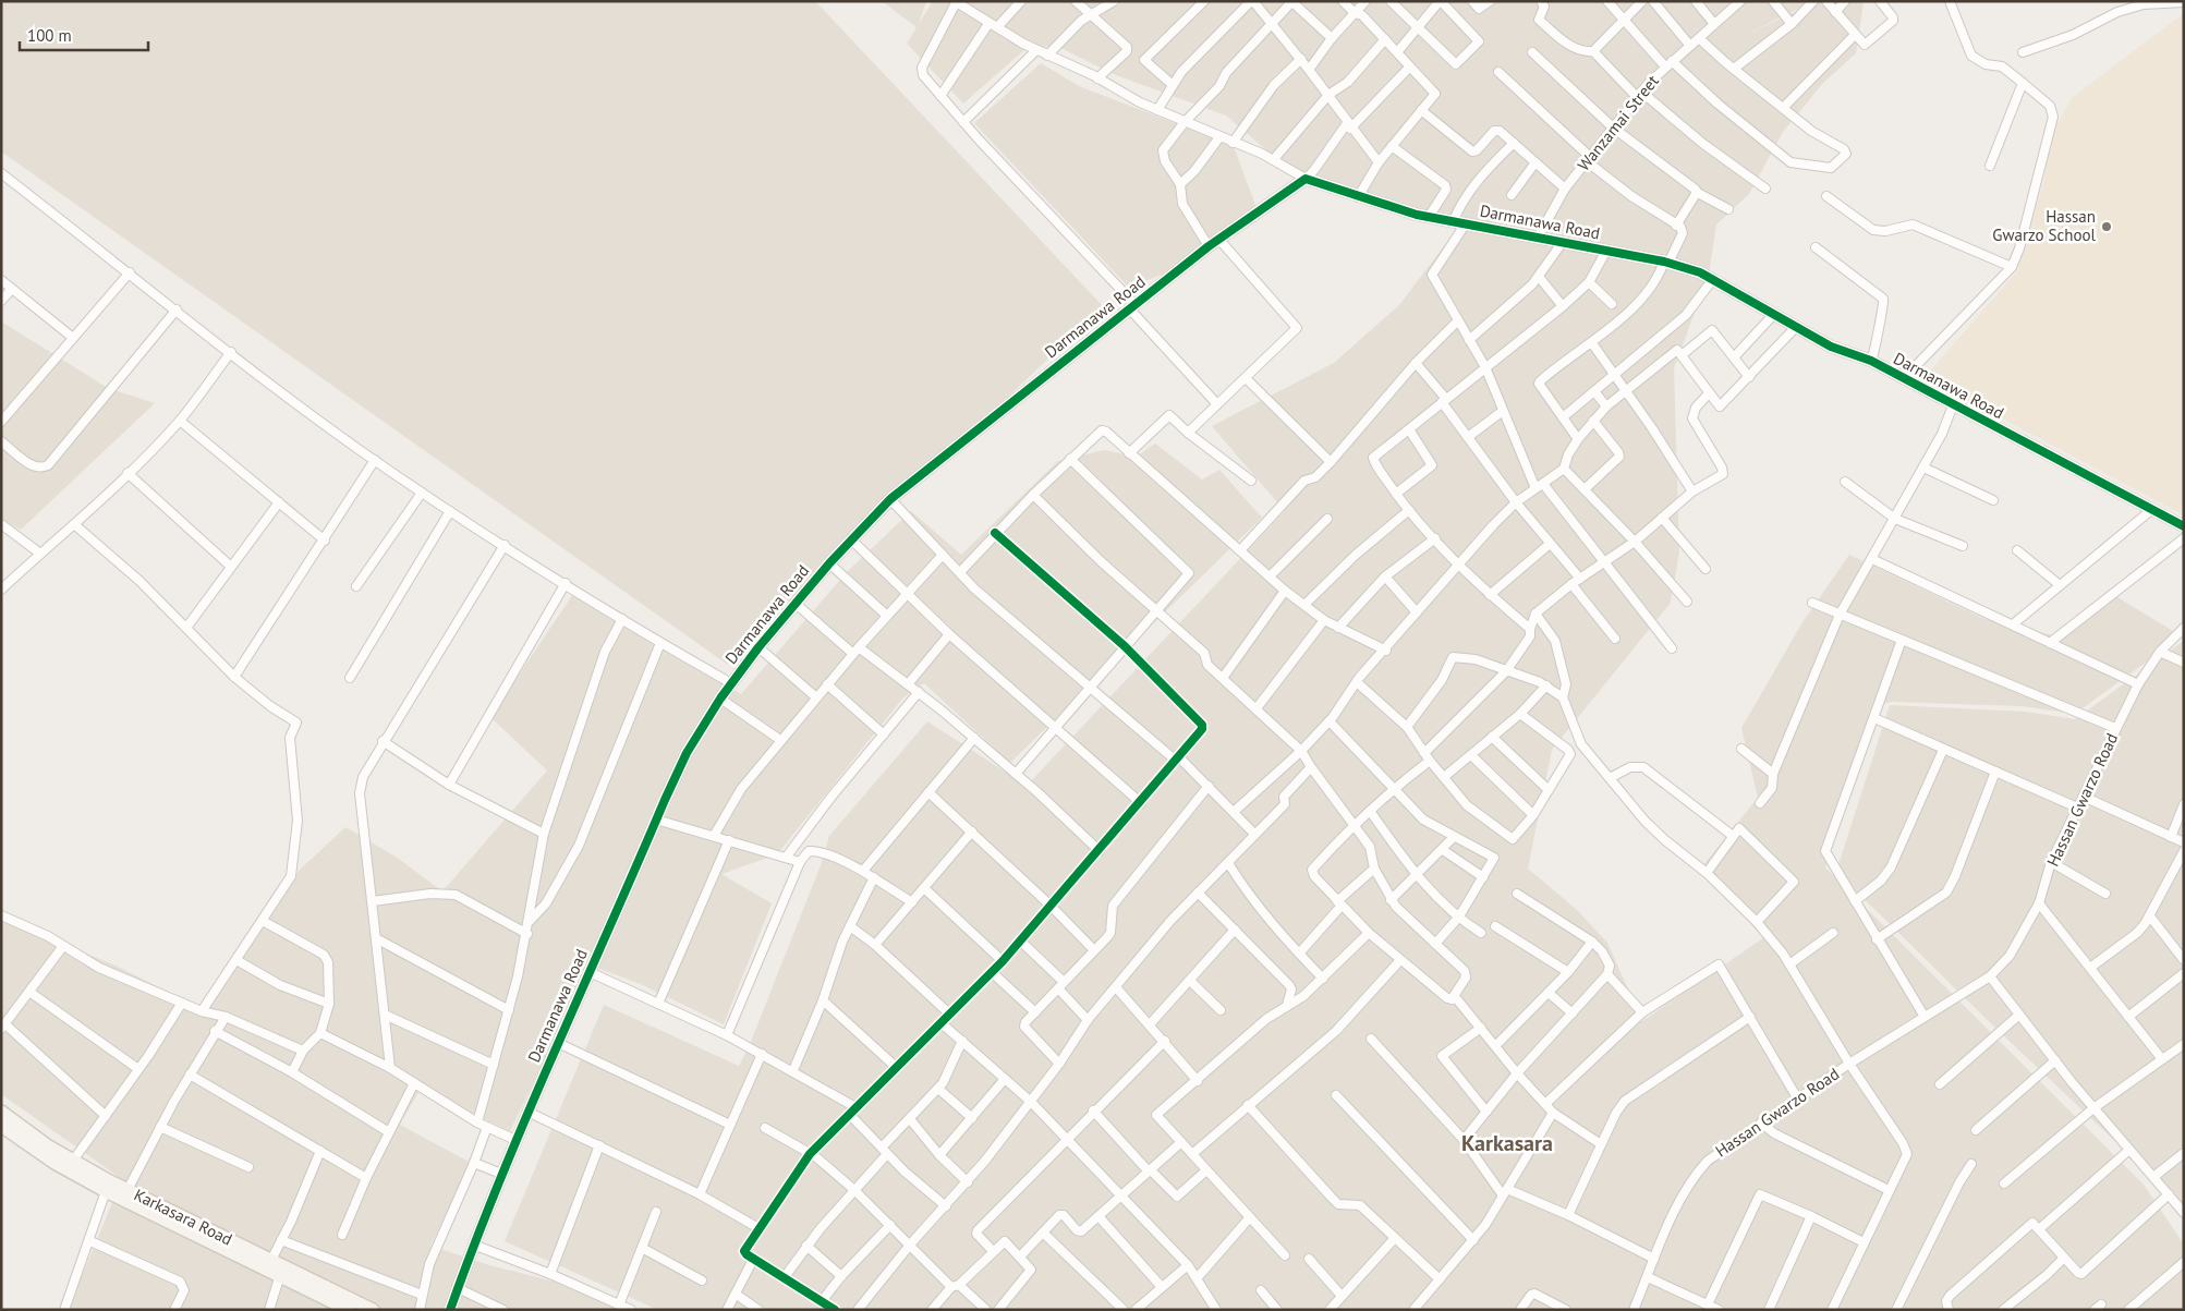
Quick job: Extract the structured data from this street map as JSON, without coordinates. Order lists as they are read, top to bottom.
{
  "streets": {
    "main road": ["Karkasara Road"],
    "street": ["Wanzamai Street", "Darmanawa Road", "Hassan Gwarzo Road"]
  },
  "crossings": [
    ["Wanzamai Street", "Darmanawa Road"]
  ],
  "districts": ["Karkasara"],
  "places": ["Hassan Gwarzo School"],
  "scale_bar": "100 m"
}
